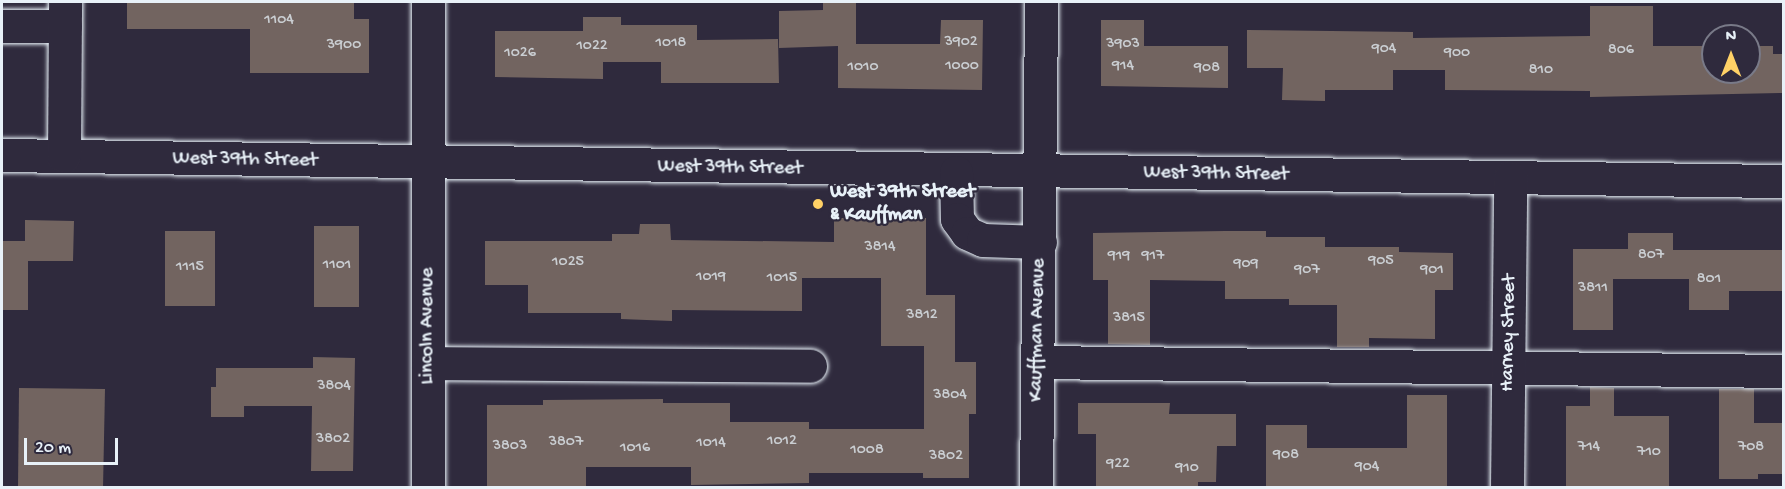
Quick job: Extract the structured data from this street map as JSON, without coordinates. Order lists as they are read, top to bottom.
{
  "streets": {
    "street": [
      "West 39th Street",
      "Lincoln Avenue",
      "Kauffman Avenue",
      "Harney Street"
    ]
  },
  "crossings": [
    ["West 39th Street", "Lincoln Avenue"],
    ["West 39th Street", "Kauffman Avenue"],
    ["West 39th Street", "Harney Street"]
  ],
  "places": ["West 39th Street & Kauffman"],
  "house_numbers": [
    "1104",
    "3902",
    "1018",
    "3903",
    "3900",
    "1022",
    "904",
    "806",
    "1026",
    "900",
    "1000",
    "914",
    "1010",
    "908",
    "810",
    "3814",
    "807",
    "919",
    "917",
    "905",
    "1025",
    "909",
    "1101",
    "1115",
    "907",
    "901",
    "1019",
    "1015",
    "801",
    "3811",
    "3812",
    "3815",
    "3804",
    "3804",
    "3802",
    "1012",
    "3807",
    "1014",
    "3803",
    "714",
    "708",
    "1016",
    "1008",
    "710",
    "908",
    "3802",
    "922",
    "904",
    "910"
  ],
  "scale_bar": "20 m",
  "north": "top"
}
